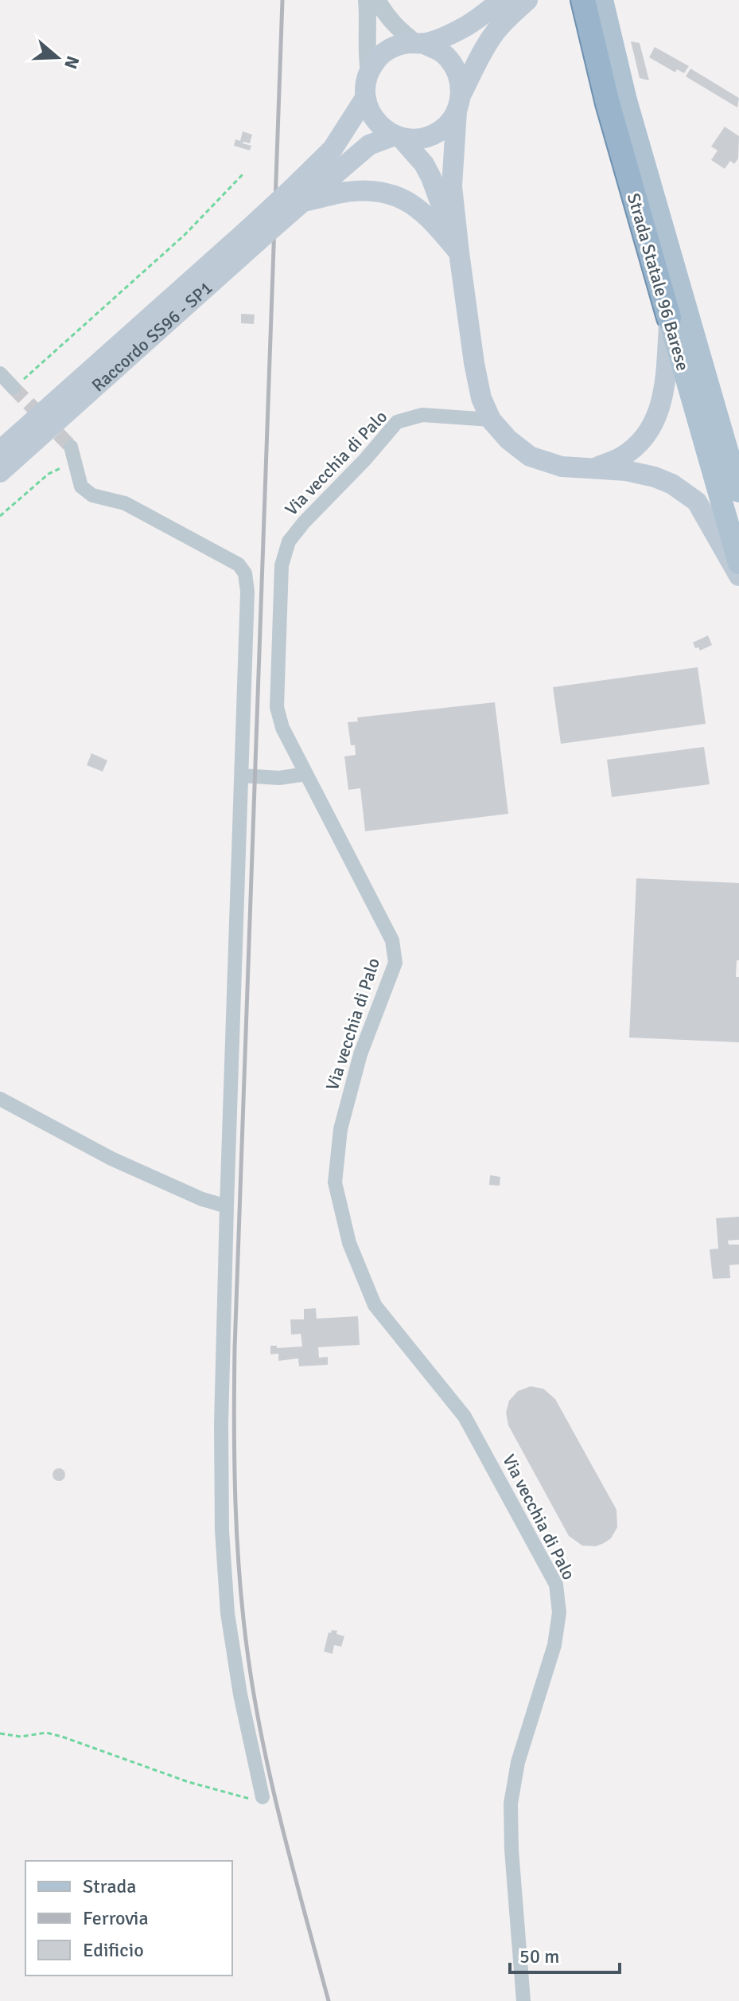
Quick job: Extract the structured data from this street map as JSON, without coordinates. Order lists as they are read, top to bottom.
{
  "streets": {
    "highway": ["Strada Statale 96 Barese"],
    "main road": ["Raccordo SS96 - SP1"],
    "street": ["Via vecchia di Palo"]
  },
  "legend": ["Strada", "Ferrovia", "Edificio"],
  "scale_bar": "50 m",
  "north": "right"
}
